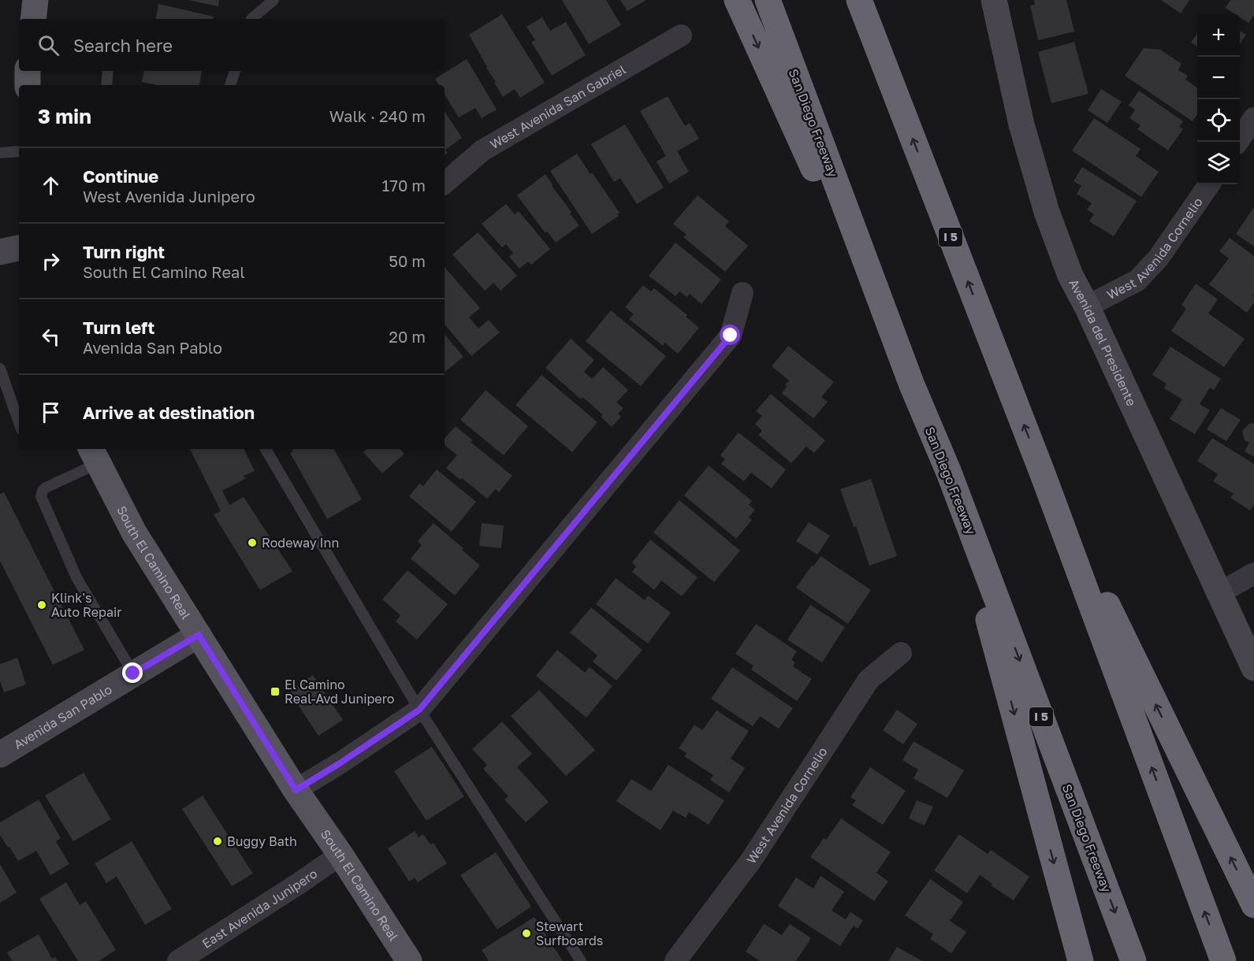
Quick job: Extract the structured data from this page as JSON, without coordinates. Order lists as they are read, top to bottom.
{
  "streets": {
    "highway": ["San Diego Freeway", "I 5"],
    "main road": ["Avenida del Presidente", "South El Camino Real", "Avenida San Pablo"],
    "street": ["West Avenida San Gabriel", "West Avenida Cornelio", "East Avenida Junipero"]
  },
  "crossings": [
    ["West Avenida Cornelio", "Avenida del Presidente"],
    ["South El Camino Real", "Avenida San Pablo"],
    ["South El Camino Real", "East Avenida Junipero"]
  ],
  "places": {
    "other": [
      "Rodeway Inn",
      "Klink's Auto Repair",
      "Buggy Bath",
      "Stewart Surfboards"
    ],
    "transit": ["El Camino Real-Avd Junipero"]
  },
  "page": {
    "map_buttons": ["+", "−"],
    "search": "Search here",
    "heading": ["3 min", "Walk · 240 m"],
    "list": [
      ["Continue", "West Avenida Junipero", "170 m"],
      ["Turn right", "South El Camino Real", "50 m"],
      ["Turn left", "Avenida San Pablo", "20 m"],
      "Arrive at destination"
    ]
  }
}
